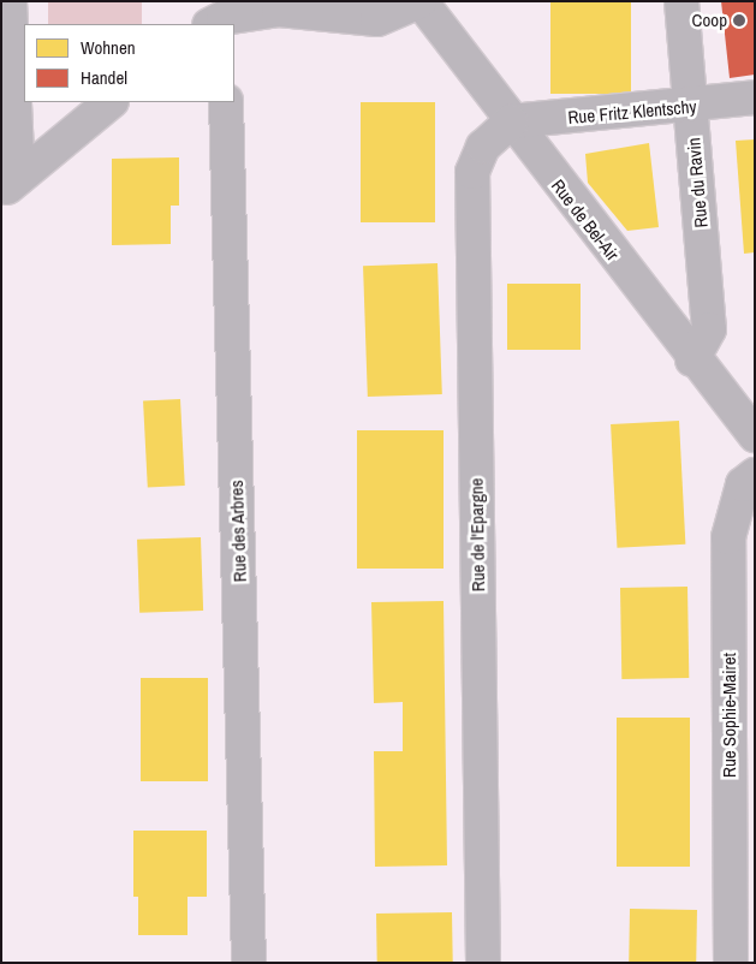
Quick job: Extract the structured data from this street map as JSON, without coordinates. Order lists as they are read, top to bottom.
{
  "streets": {
    "street": [
      "Rue Fritz Klentschy",
      "Rue du Ravin",
      "Rue de Bel-Air",
      "Rue des Arbres",
      "Rue de l'Epargne",
      "Rue Sophie-Mairet"
    ]
  },
  "crossings": [
    ["Rue Fritz Klentschy", "Rue du Ravin"],
    ["Rue Fritz Klentschy", "Rue de Bel-Air"],
    ["Rue Fritz Klentschy", "Rue de l'Epargne"],
    ["Rue du Ravin", "Rue de Bel-Air"],
    ["Rue de Bel-Air", "Rue de l'Epargne"]
  ],
  "places": ["Coop"],
  "legend": ["Wohnen", "Handel"]
}
